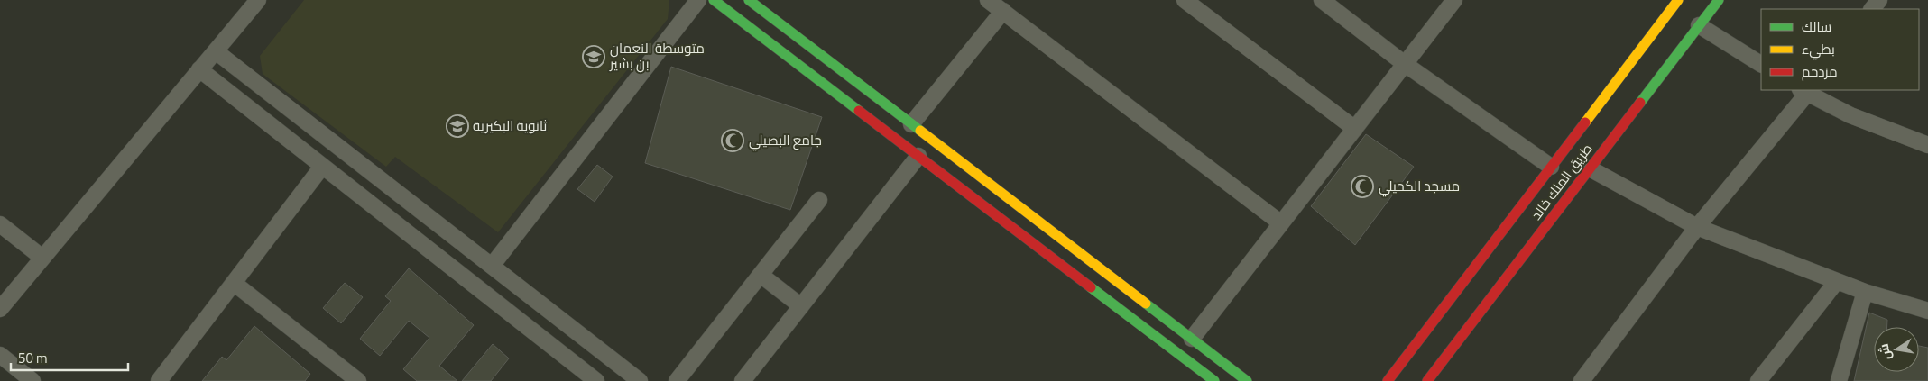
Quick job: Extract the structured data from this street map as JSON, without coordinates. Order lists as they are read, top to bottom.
{
  "streets": {
    "street": ["طريق الملك خالد"]
  },
  "places": {
    "school or university": ["متوسطة النعمان بن بشير", "ثانوية البكيرية"],
    "mosque": ["جامع البصيلي", "مسجد الكحيلي"]
  },
  "legend": ["سالك", "بطيء", "مزدحم"],
  "scale_bar": "50 m",
  "north": "left"
}
